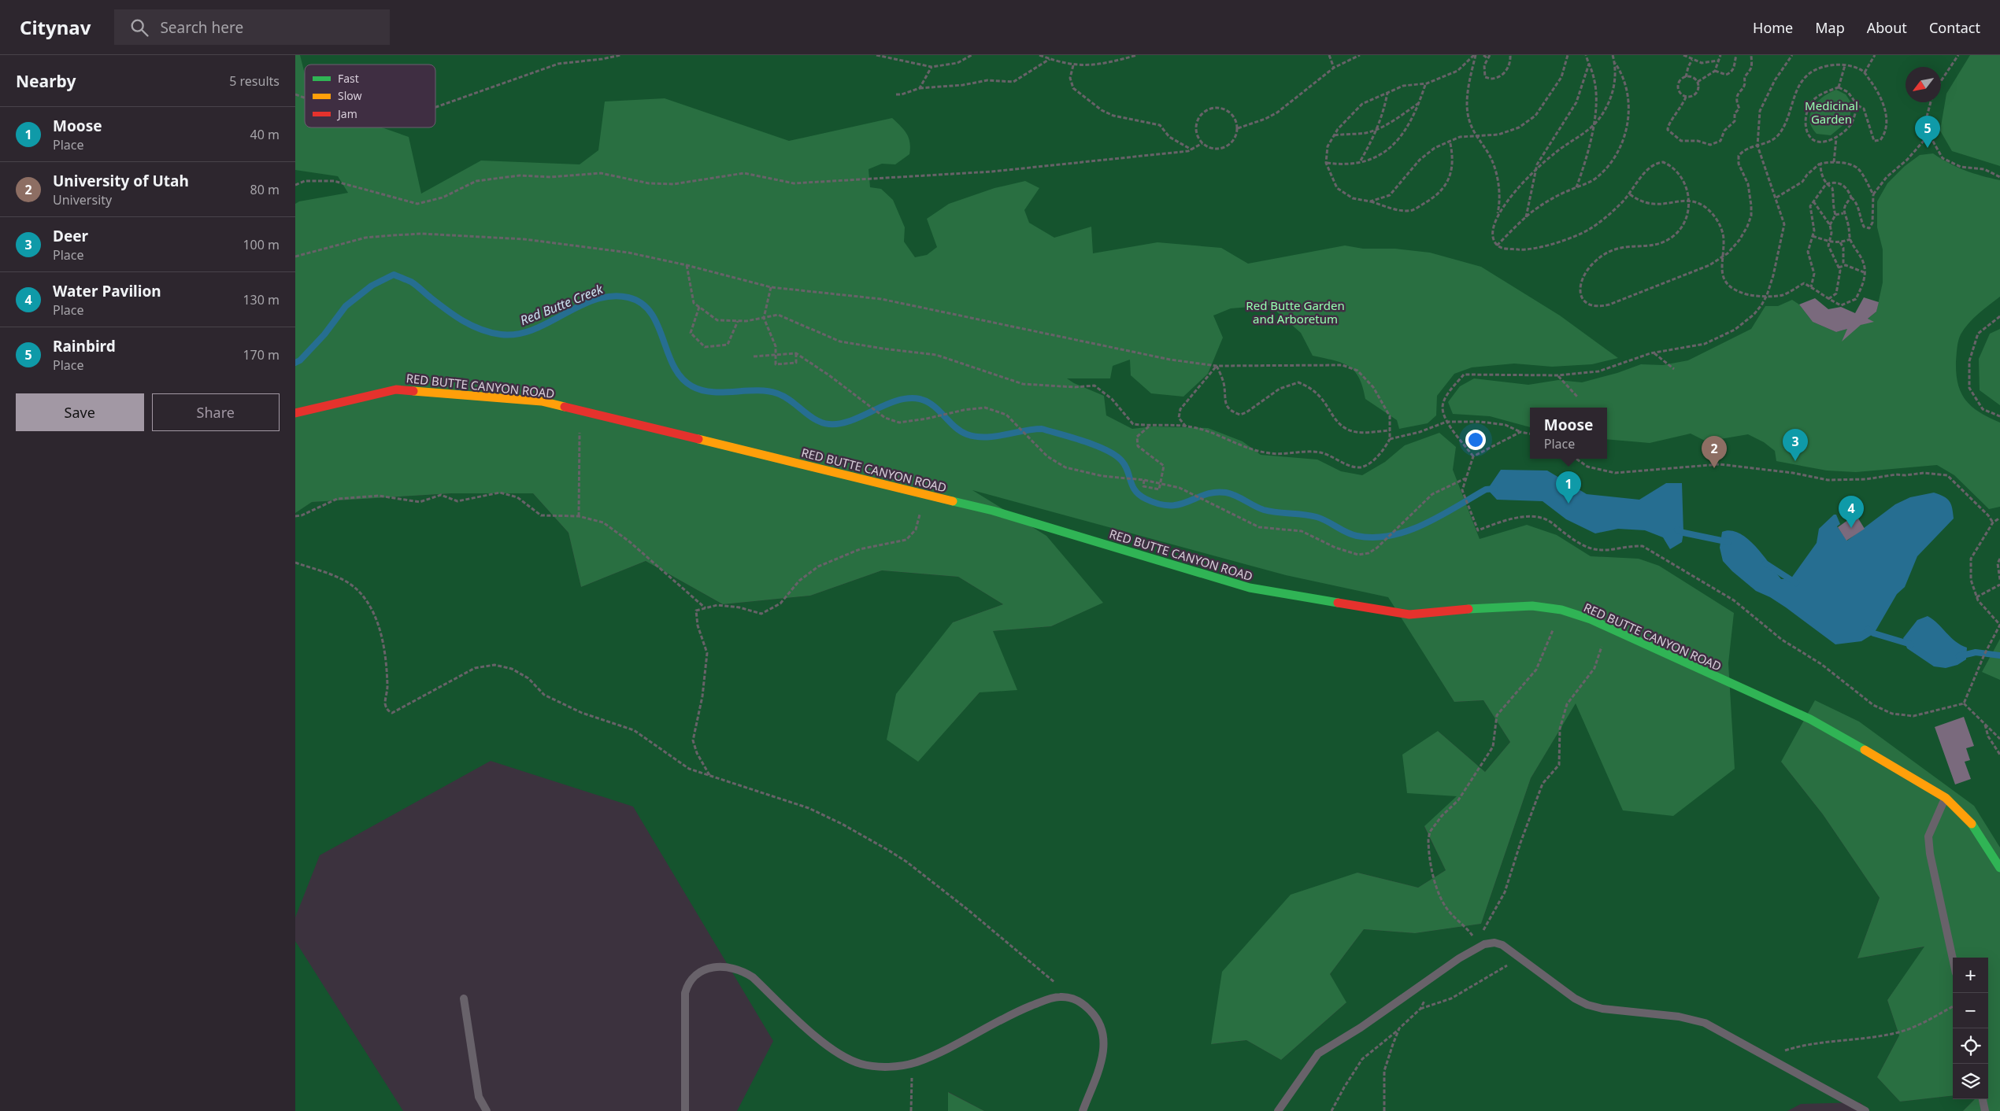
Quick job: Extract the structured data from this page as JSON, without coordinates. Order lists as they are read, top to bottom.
{
  "streets": {
    "street": ["RED BUTTE CANYON ROAD"]
  },
  "water": ["Red Butte Creek"],
  "parks": ["Medicinal Garden", "Red Butte Garden and Arboretum"],
  "legend": ["Fast", "Slow", "Jam"],
  "north": "bottom left",
  "page": {
    "header": "Citynav",
    "search": "Search here",
    "nav": [
      "Home",
      "Map",
      "About",
      "Contact"
    ],
    "heading": ["Nearby", "5 results"],
    "list": [
      {
        "mark": "1",
        "name": "Moose",
        "note": "Place",
        "value": "40 m"
      },
      {
        "mark": "2",
        "name": "University of Utah",
        "note": "University",
        "value": "80 m"
      },
      {
        "mark": "3",
        "name": "Deer",
        "note": "Place",
        "value": "100 m"
      },
      {
        "mark": "4",
        "name": "Water Pavilion",
        "note": "Place",
        "value": "130 m"
      },
      {
        "mark": "5",
        "name": "Rainbird",
        "note": "Place",
        "value": "170 m"
      }
    ],
    "pins": [
      "5",
      "3",
      "2",
      "1",
      "4"
    ],
    "buttons": ["Save", "Share"],
    "popup": ["Moose", "Place"],
    "map_buttons": ["+", "−"]
  }
}
